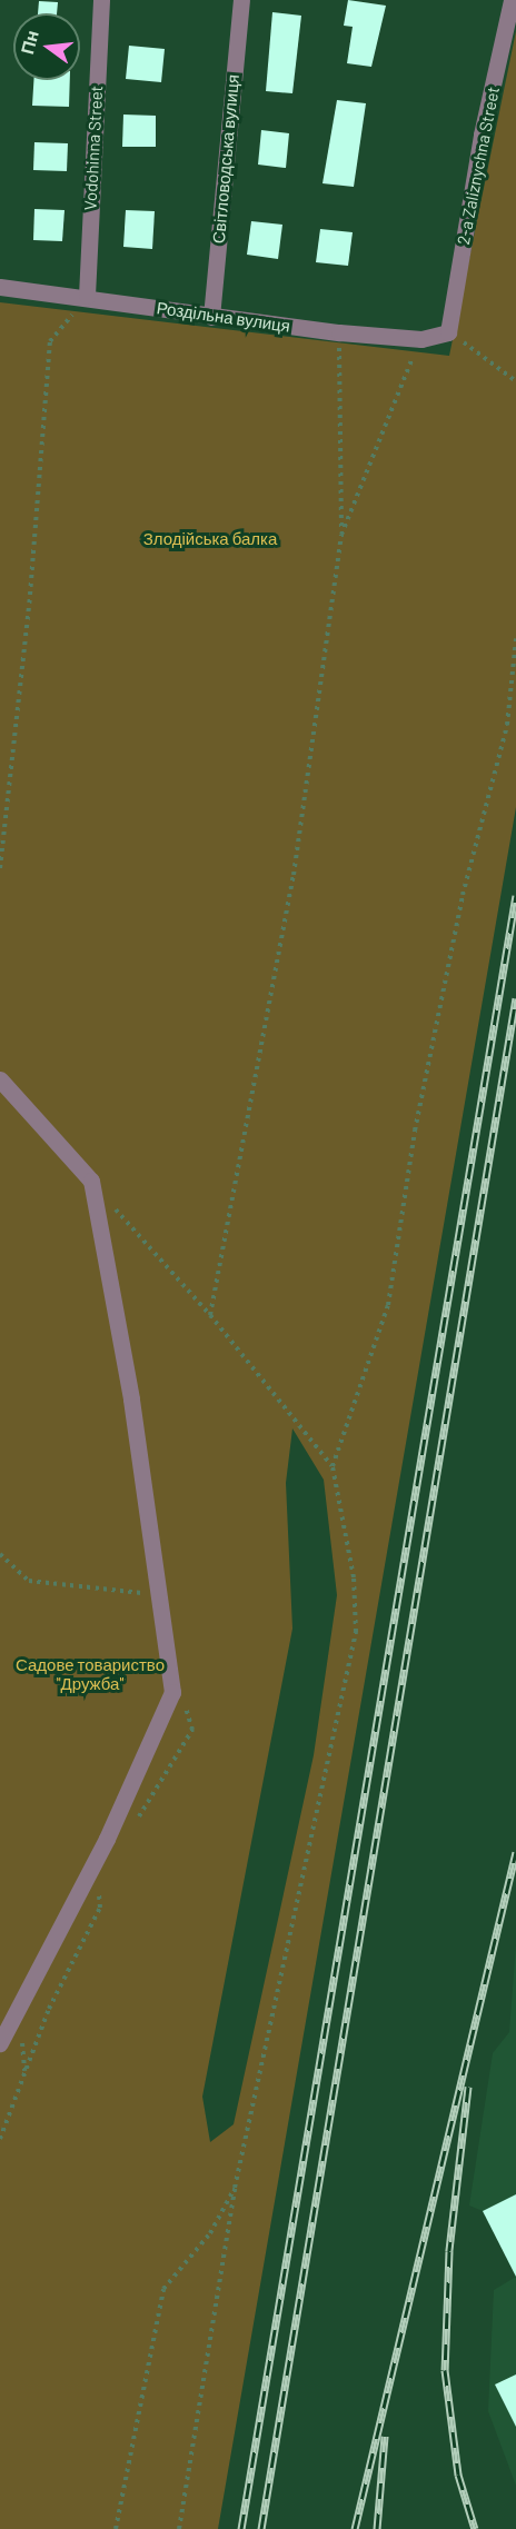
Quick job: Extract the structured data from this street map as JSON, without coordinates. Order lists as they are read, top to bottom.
{
  "streets": {
    "street": [
      "Vodohinna Street",
      "Світловодська вулиця",
      "2-a Zaliznychna Street",
      "Роздільна вулиця"
    ]
  },
  "crossings": [
    ["Vodohinna Street", "Роздільна вулиця"],
    ["Світловодська вулиця", "Роздільна вулиця"],
    ["2-a Zaliznychna Street", "Роздільна вулиця"]
  ],
  "parks": ["Злодійська балка", "Садове товариство \"Дружба\""],
  "north": "left"
}
